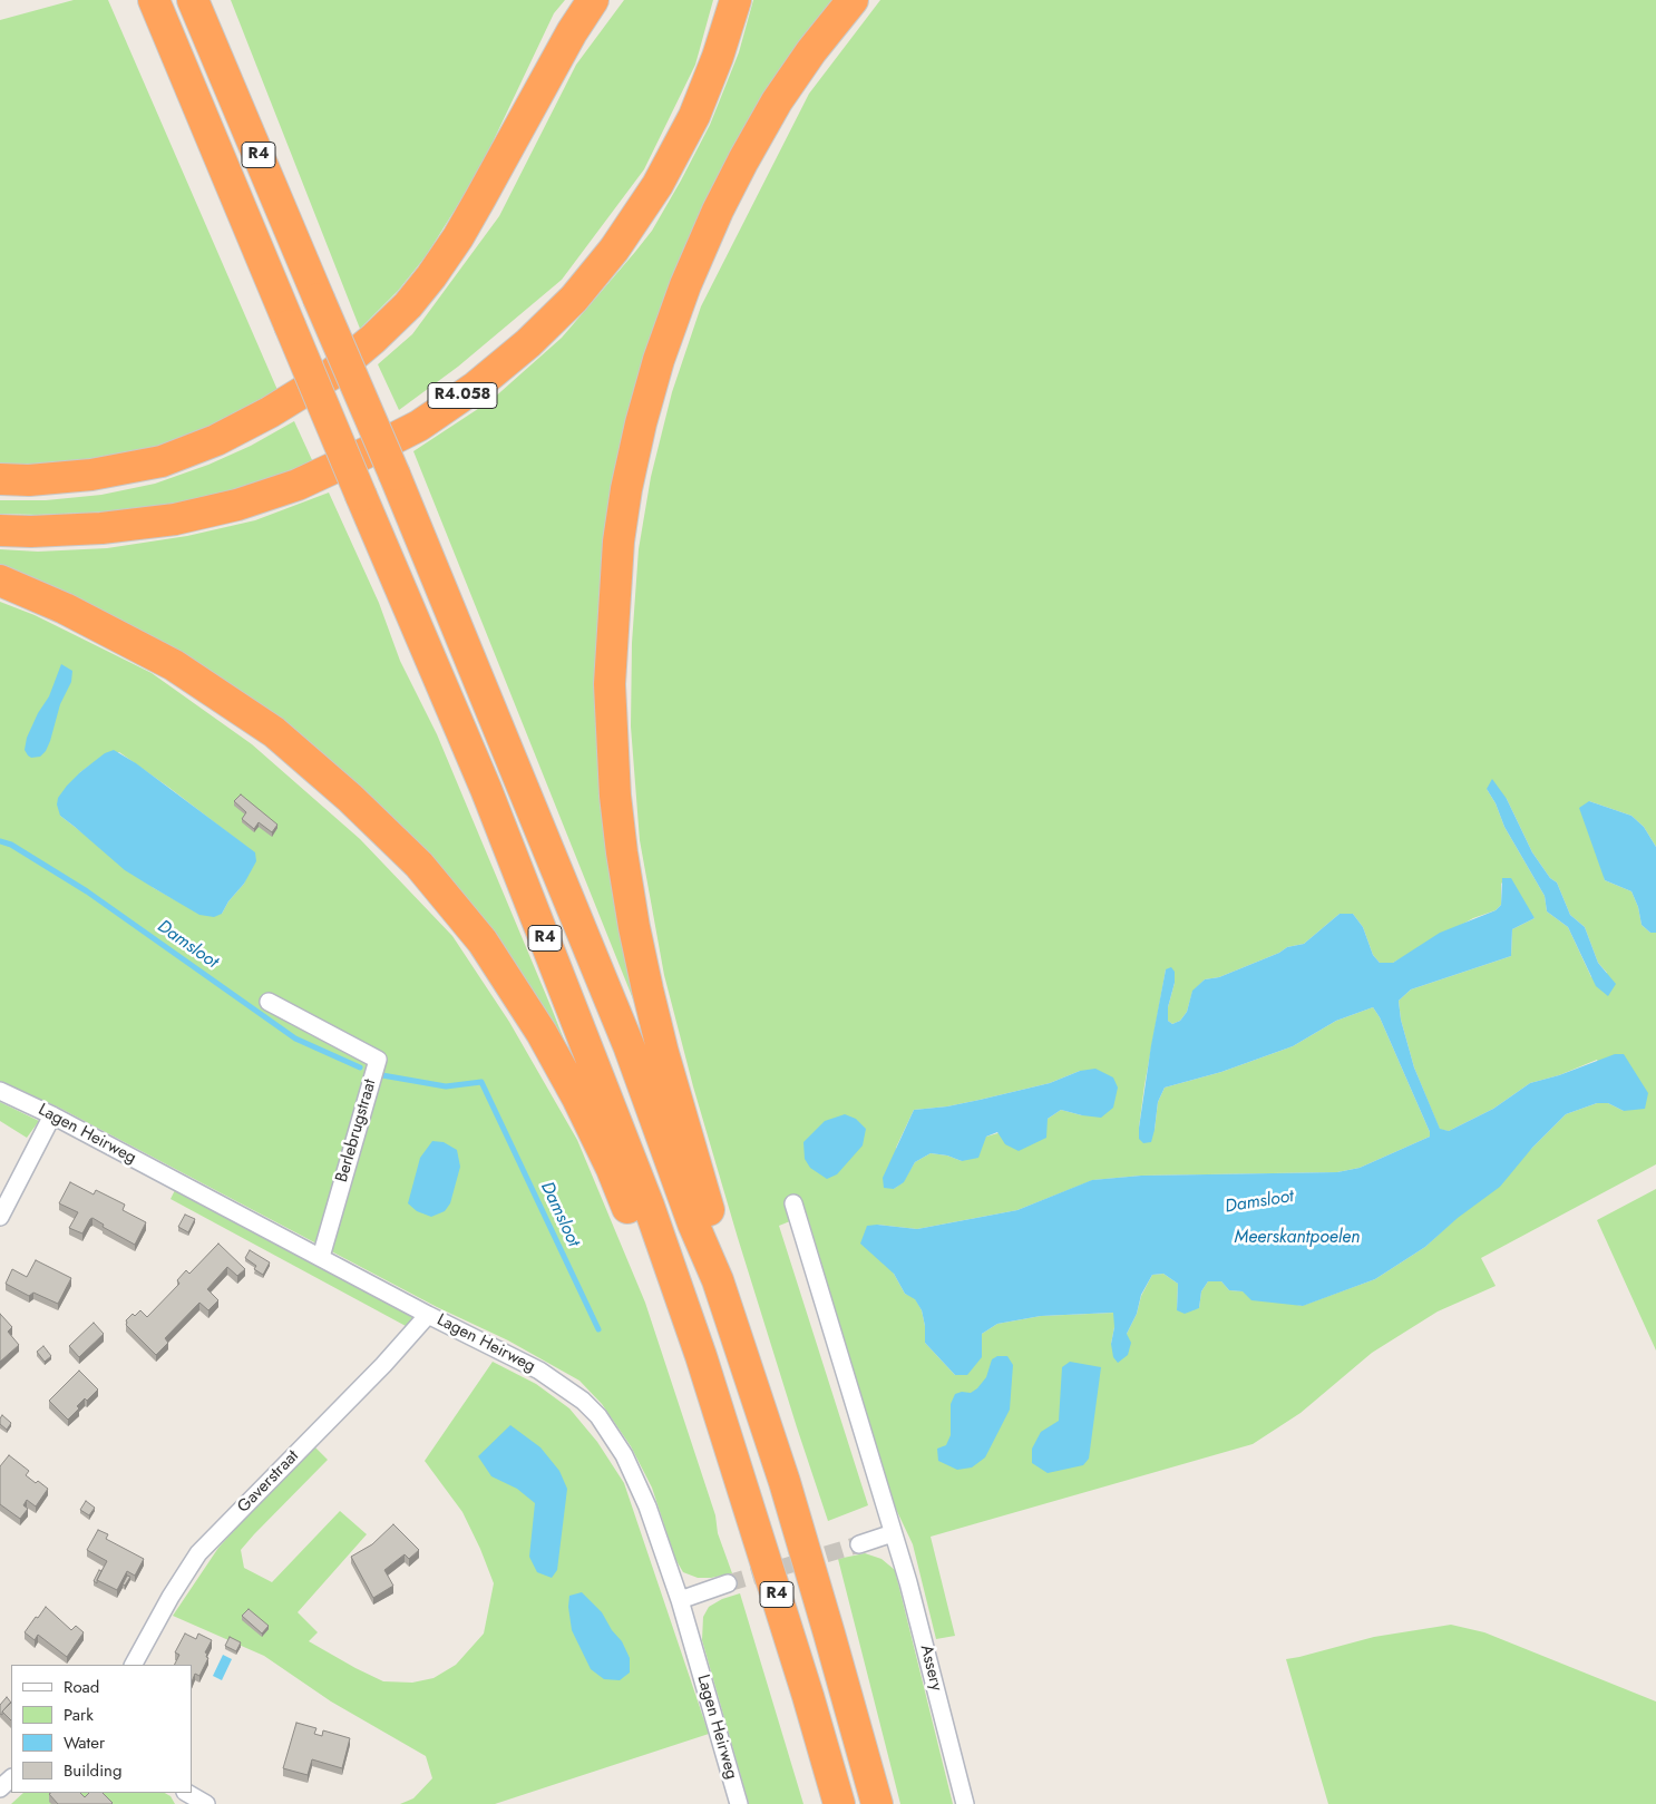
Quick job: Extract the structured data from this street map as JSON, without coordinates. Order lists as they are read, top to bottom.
{
  "streets": {
    "highway": ["R4", "R4.058"],
    "street": [
      "Berlebrugstraat",
      "Lagen Heirweg",
      "Gaverstraat",
      "Assery"
    ]
  },
  "crossings": [
    ["Berlebrugstraat", "Lagen Heirweg"],
    ["Lagen Heirweg", "Gaverstraat"]
  ],
  "water": ["Damsloot", "Meerskantpoelen"],
  "legend": [
    "Road",
    "Park",
    "Water",
    "Building"
  ]
}
